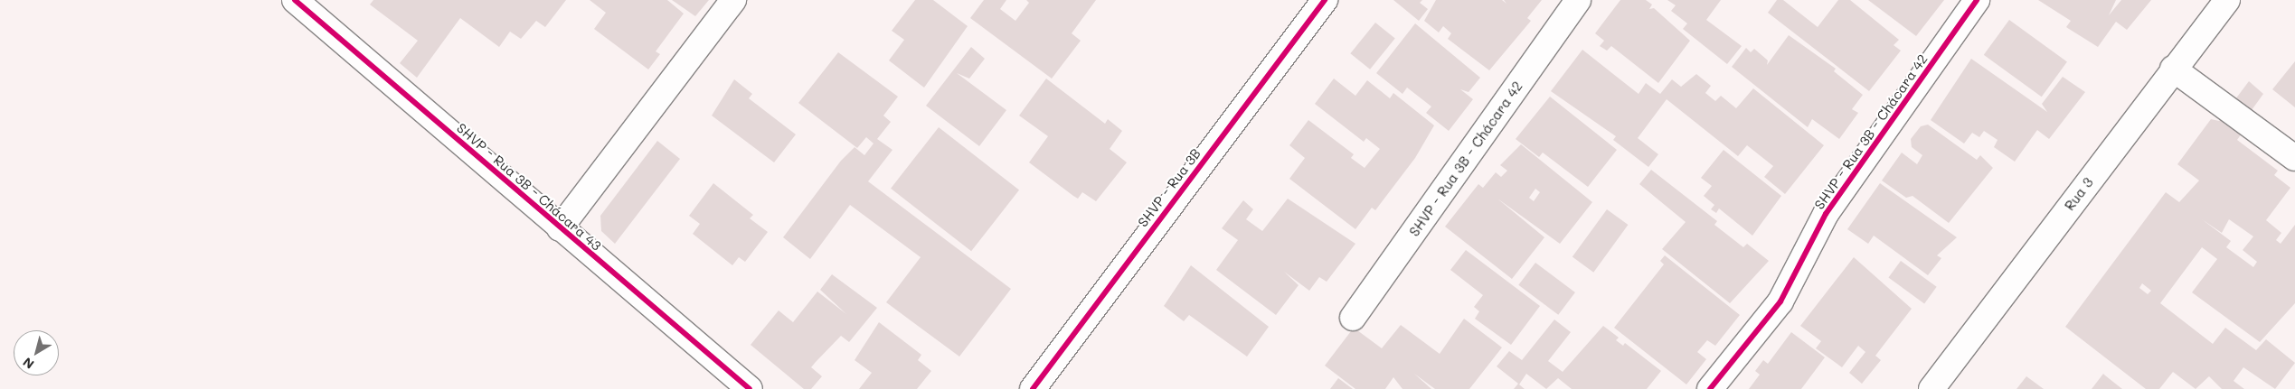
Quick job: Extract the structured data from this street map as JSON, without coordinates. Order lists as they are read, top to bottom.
{
  "streets": {
    "street": [
      "SHVP - Rua 3B - Chácara 42",
      "SHVP - Rua 3B - Chácara 43",
      "SHVP - Rua 3B",
      "Rua 3"
    ]
  },
  "north": "bottom left"
}
